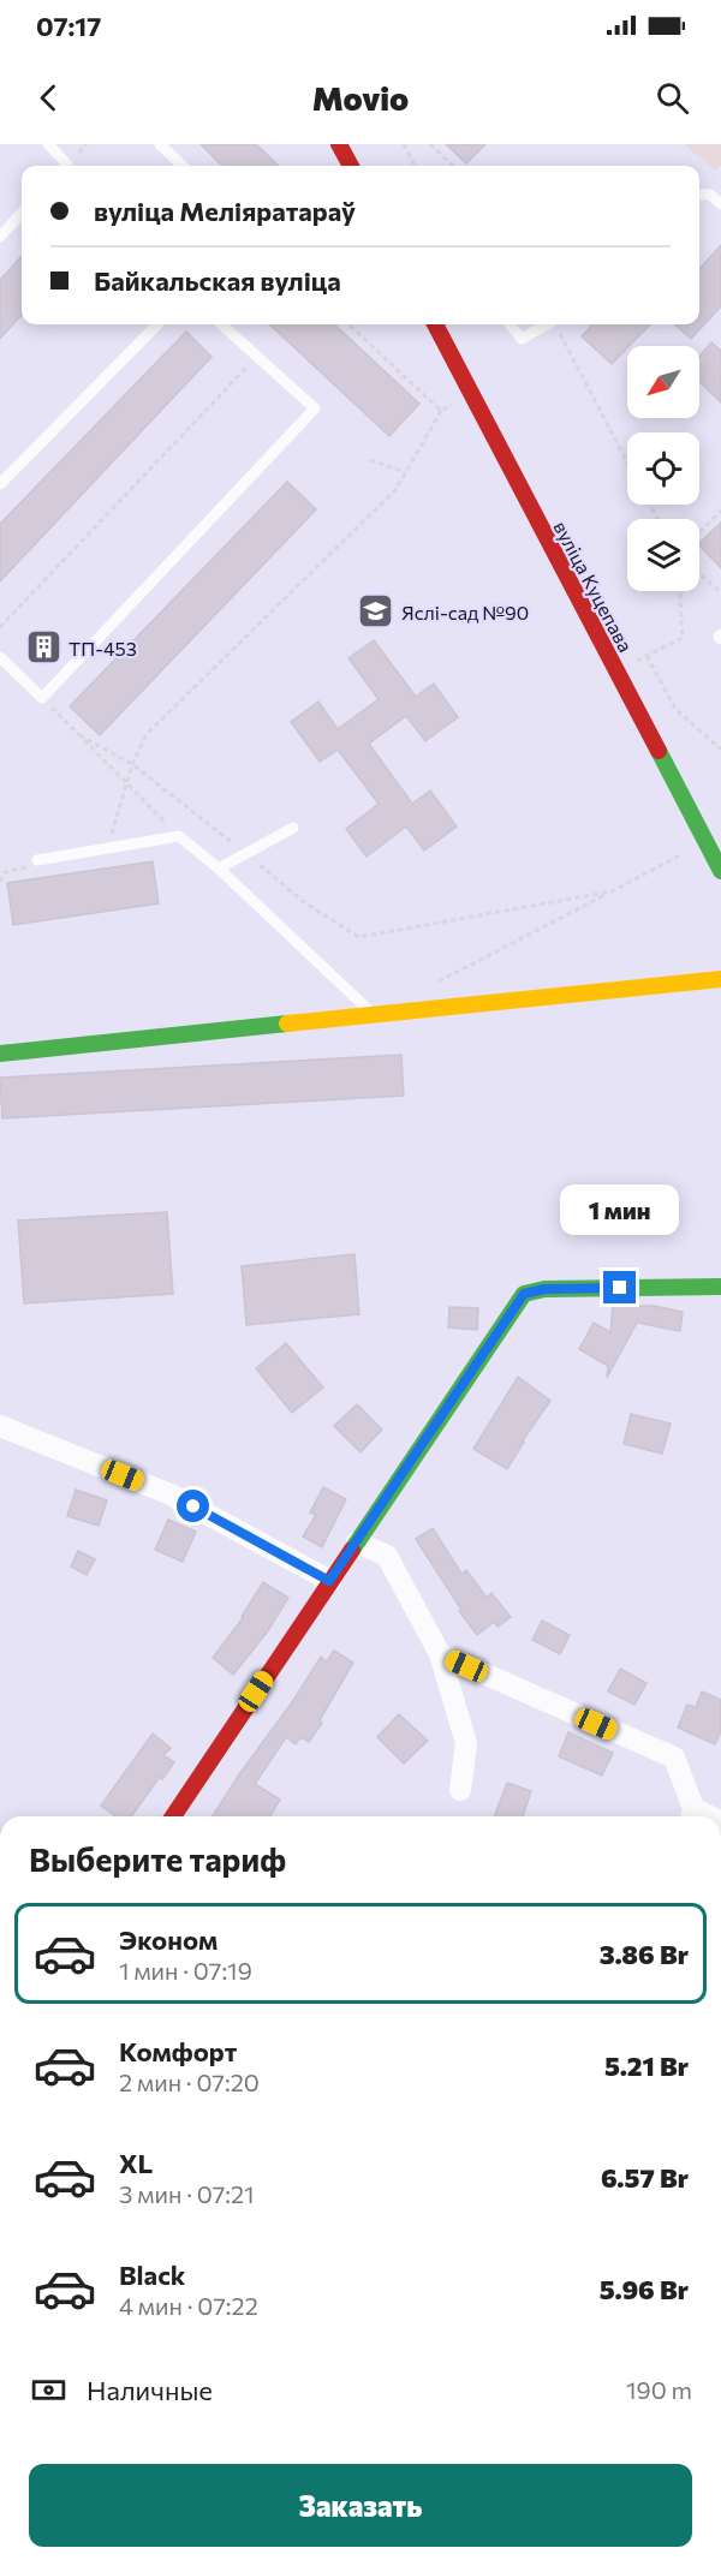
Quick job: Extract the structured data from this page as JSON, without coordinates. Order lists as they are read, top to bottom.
{
  "streets": {
    "street": ["вуліца Куцепава"]
  },
  "places": {
    "school or university": ["Яслі-сад №90"],
    "building": ["ТП-453"]
  },
  "north": "bottom left",
  "page": {
    "status": "07:17",
    "header": "Movio",
    "banner": ["вуліца Меліяратараў", "Байкальская вуліца"],
    "bubble": "1 мин",
    "heading": "Выберите тариф",
    "list": [
      {
        "name": "Эконом",
        "note": "1 мин · 07:19",
        "value": "3.86 Br"
      },
      {
        "name": "Комфорт",
        "note": "2 мин · 07:20",
        "value": "5.21 Br"
      },
      {
        "name": "XL",
        "note": "3 мин · 07:21",
        "value": "6.57 Br"
      },
      {
        "name": "Black",
        "note": "4 мин · 07:22",
        "value": "5.96 Br"
      }
    ],
    "pay": ["Наличные", "190 m"],
    "buttons": "Заказать"
  }
}
